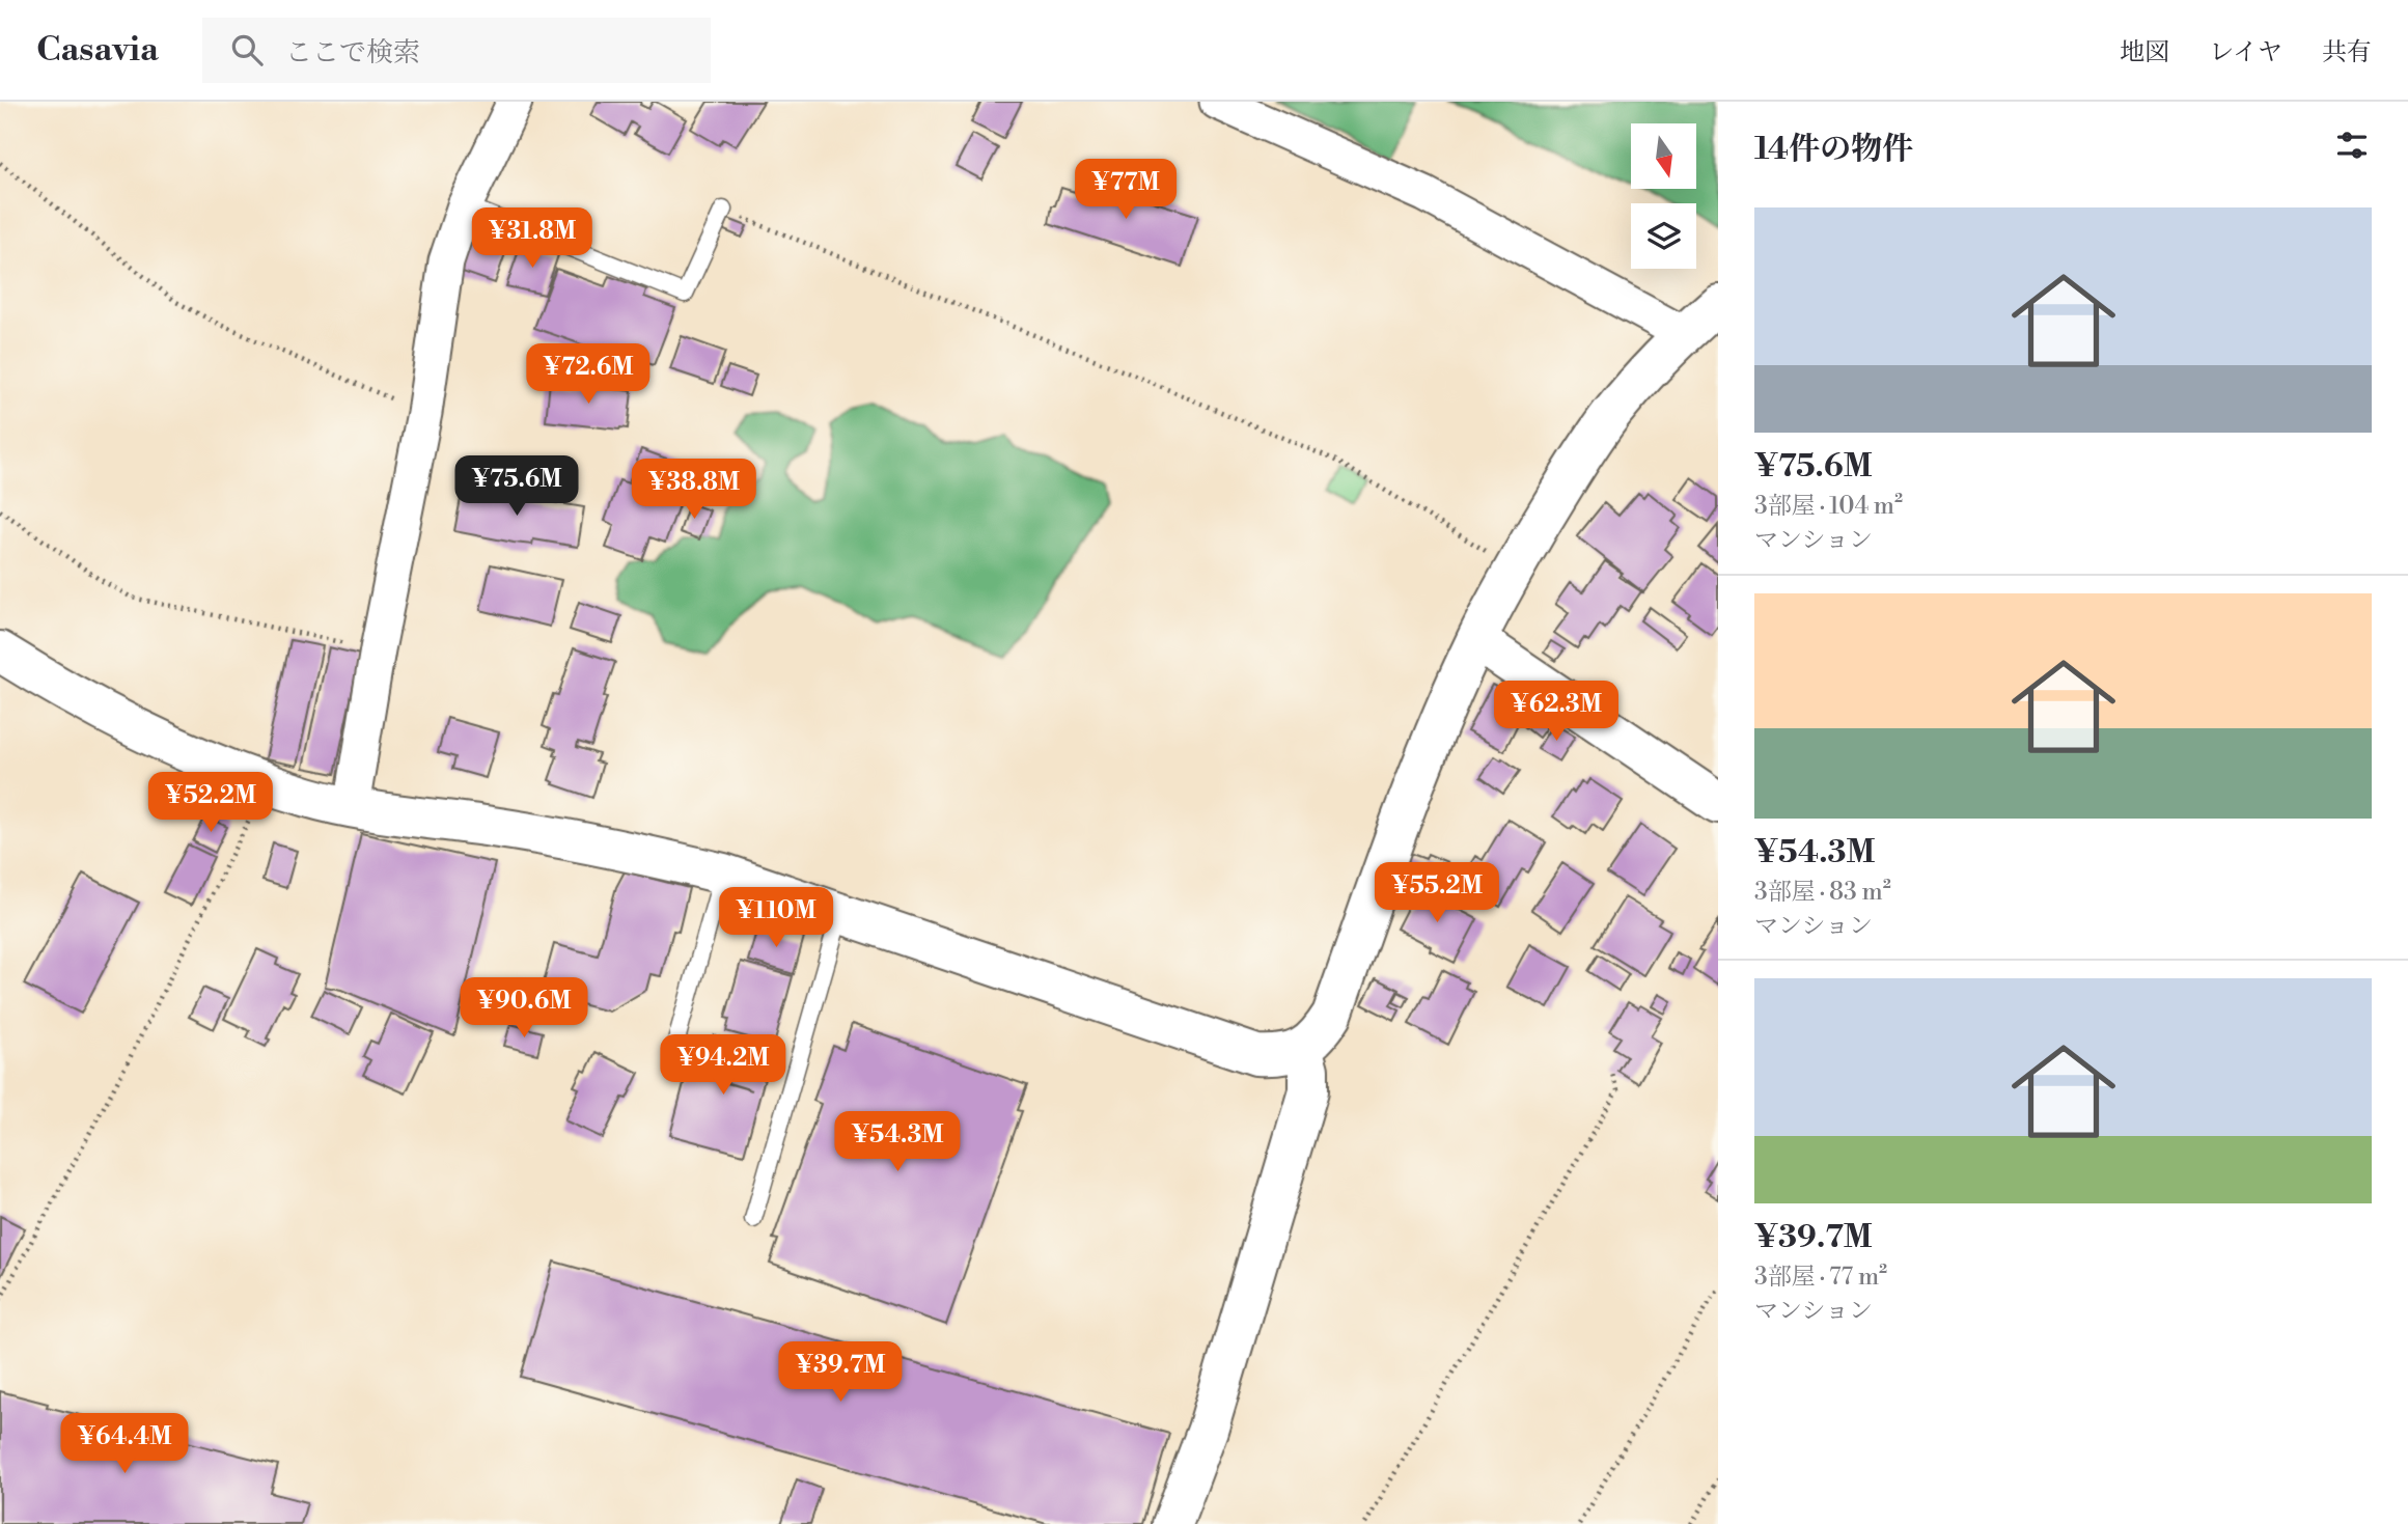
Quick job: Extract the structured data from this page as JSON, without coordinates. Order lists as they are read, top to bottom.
{
  "north": "bottom",
  "page": {
    "header": "Casavia",
    "search": "ここで検索",
    "nav": ["地図", "レイヤ", "共有"],
    "heading": "14件の物件",
    "price": [
      "¥77M",
      "¥31.8M",
      "¥72.6M",
      "¥75.6M",
      "¥38.8M",
      "¥62.3M",
      "¥52.2M",
      "¥55.2M",
      "¥110M",
      "¥90.6M",
      "¥94.2M",
      "¥54.3M",
      "¥39.7M",
      "¥64.4M"
    ],
    "list": [
      {
        "name": "¥75.6M",
        "note": "3部屋 · 104 m² · マンション"
      },
      {
        "name": "¥54.3M",
        "note": "3部屋 · 83 m² · マンション"
      },
      {
        "name": "¥39.7M",
        "note": "3部屋 · 77 m² · マンション"
      }
    ]
  }
}
